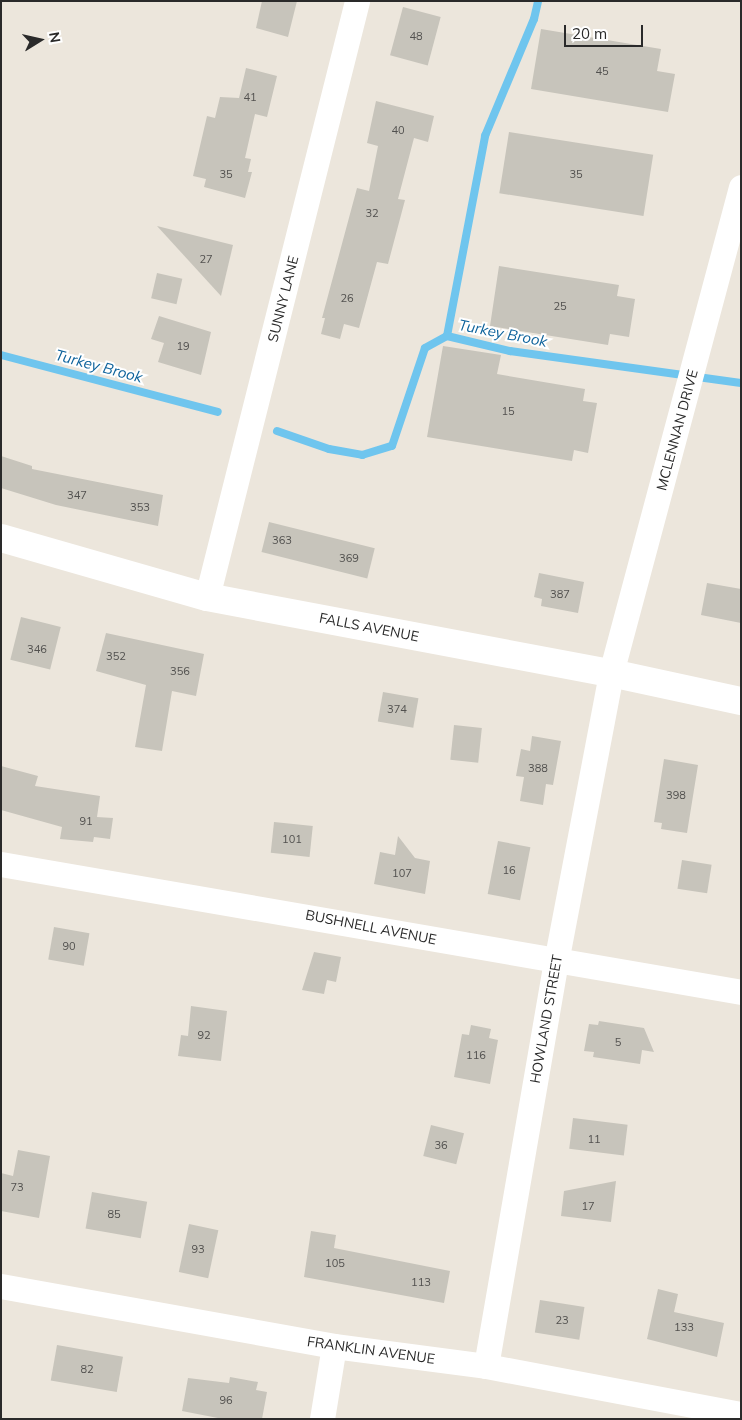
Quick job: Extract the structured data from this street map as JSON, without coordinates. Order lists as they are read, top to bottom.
{
  "streets": {
    "main road": ["FALLS AVENUE"],
    "street": [
      "SUNNY LANE",
      "MCLENNAN DRIVE",
      "BUSHNELL AVENUE",
      "HOWLAND STREET",
      "FRANKLIN AVENUE"
    ]
  },
  "crossings": [
    ["SUNNY LANE", "FALLS AVENUE"],
    ["MCLENNAN DRIVE", "FALLS AVENUE"],
    ["MCLENNAN DRIVE", "HOWLAND STREET"],
    ["FALLS AVENUE", "HOWLAND STREET"],
    ["BUSHNELL AVENUE", "HOWLAND STREET"],
    ["HOWLAND STREET", "FRANKLIN AVENUE"]
  ],
  "water": ["Turkey Brook"],
  "house_numbers": [
    "48",
    "45",
    "41",
    "40",
    "35",
    "35",
    "32",
    "27",
    "26",
    "25",
    "19",
    "15",
    "347",
    "353",
    "363",
    "369",
    "387",
    "346",
    "352",
    "356",
    "374",
    "388",
    "398",
    "91",
    "101",
    "16",
    "107",
    "90",
    "92",
    "5",
    "116",
    "11",
    "36",
    "73",
    "17",
    "85",
    "93",
    "105",
    "113",
    "23",
    "133",
    "82",
    "96"
  ],
  "scale_bar": "20 m",
  "north": "right"
}
